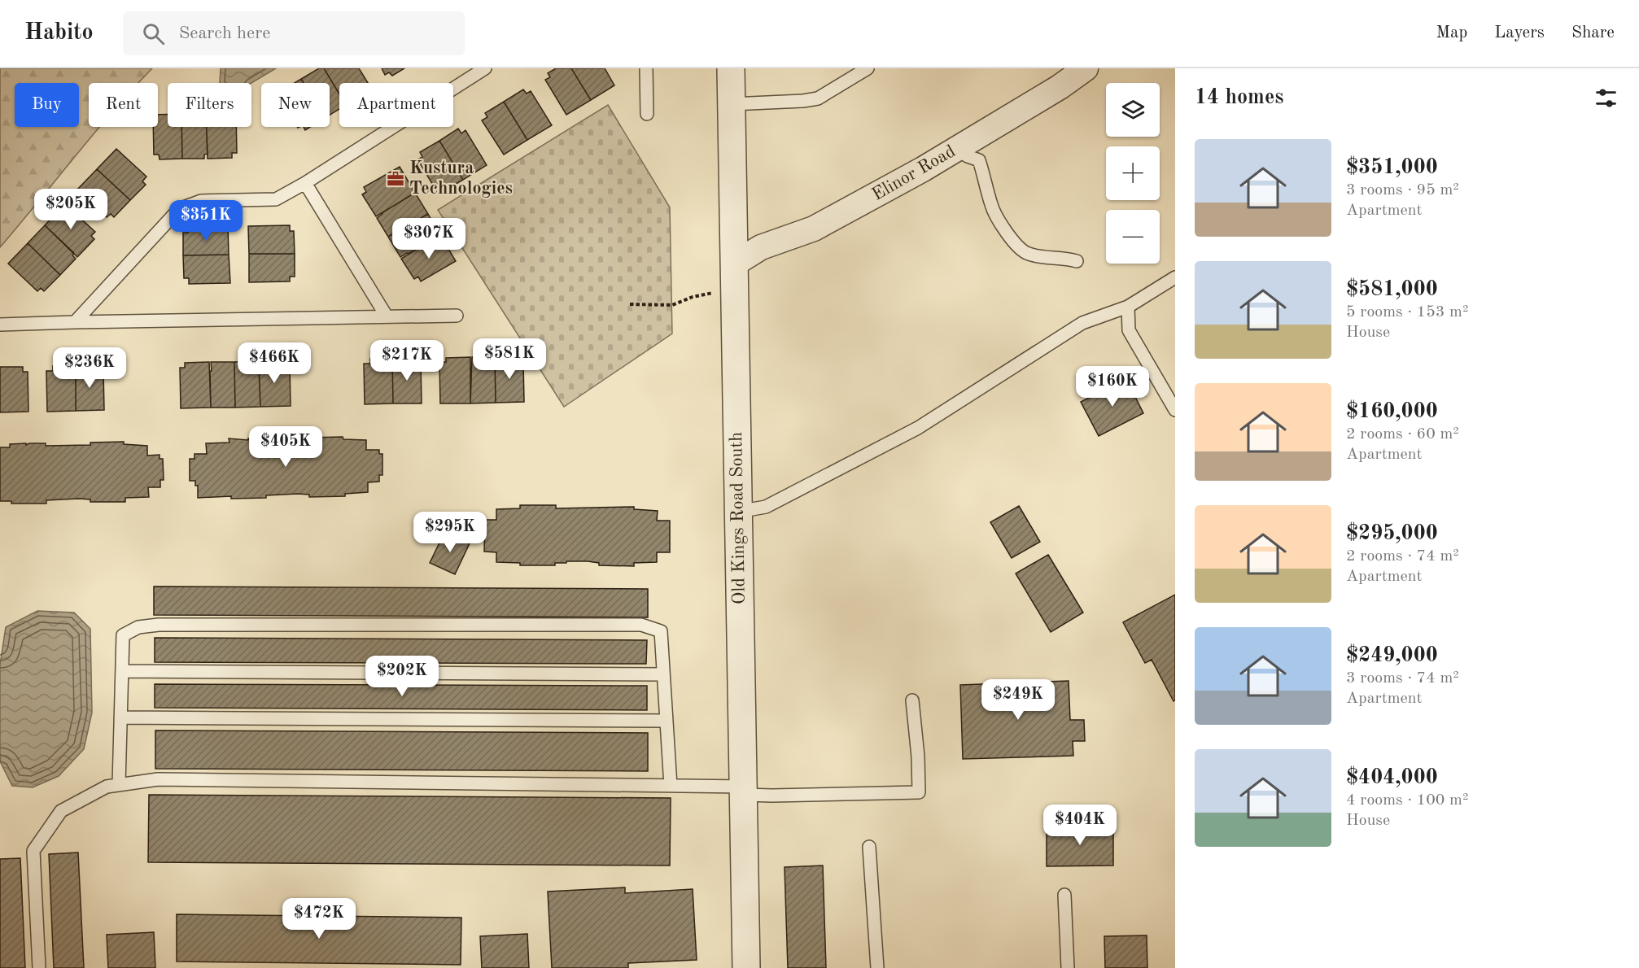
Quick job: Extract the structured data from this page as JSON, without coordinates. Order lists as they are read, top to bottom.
{
  "streets": {
    "street": ["Elinor Road", "Old Kings Road South"]
  },
  "crossings": [
    ["Elinor Road", "Old Kings Road South"]
  ],
  "places": {
    "office": ["Kustura Technologies"]
  },
  "page": {
    "header": "Habito",
    "search": "Search here",
    "nav": ["Map", "Layers", "Share"],
    "heading": "14 homes",
    "map_buttons": ["+", "−"],
    "chip": [
      "Buy",
      "Rent",
      "Filters",
      "New",
      "Apartment"
    ],
    "list": [
      {
        "name": "$351,000",
        "note": "3 rooms · 95 m² · Apartment"
      },
      {
        "name": "$581,000",
        "note": "5 rooms · 153 m² · House"
      },
      {
        "name": "$160,000",
        "note": "2 rooms · 60 m² · Apartment"
      },
      {
        "name": "$295,000",
        "note": "2 rooms · 74 m² · Apartment"
      },
      {
        "name": "$249,000",
        "note": "3 rooms · 74 m² · Apartment"
      },
      {
        "name": "$404,000",
        "note": "4 rooms · 100 m² · House"
      }
    ],
    "price": [
      "$205K",
      "$351K",
      "$307K",
      "$581K",
      "$217K",
      "$466K",
      "$236K",
      "$160K",
      "$405K",
      "$295K",
      "$202K",
      "$249K",
      "$404K",
      "$472K"
    ]
  }
}
